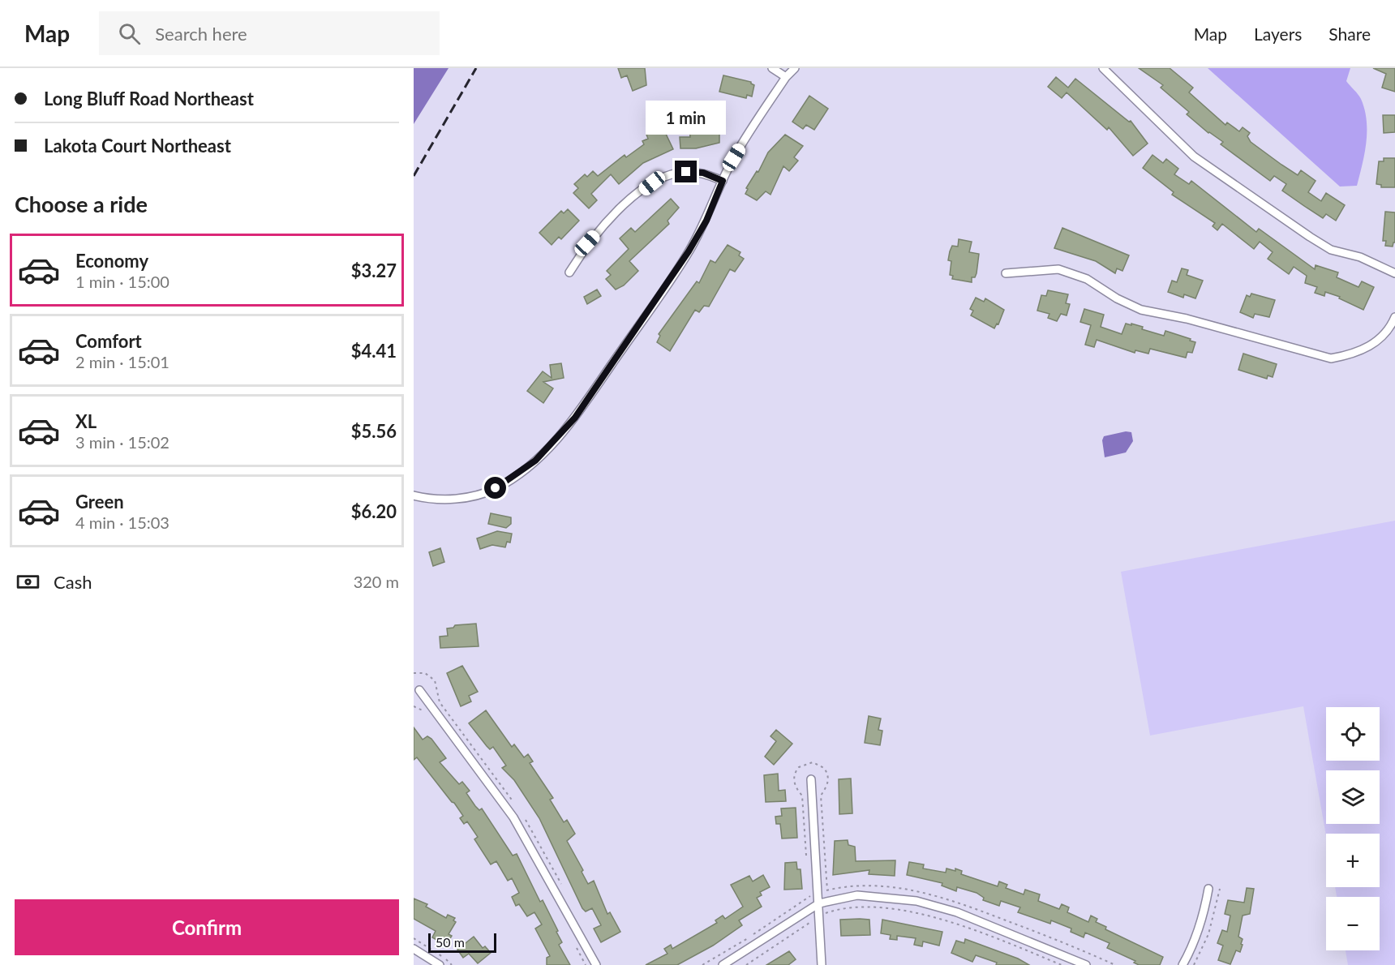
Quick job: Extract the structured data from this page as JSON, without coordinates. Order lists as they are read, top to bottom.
{
  "scale_bar": "50 m",
  "page": {
    "header": "Map",
    "search": "Search here",
    "nav": ["Map", "Layers", "Share"],
    "banner": ["Long Bluff Road Northeast", "Lakota Court Northeast"],
    "bubble": "1 min",
    "heading": "Choose a ride",
    "list": [
      {
        "name": "Economy",
        "note": "1 min · 15:00",
        "value": "$3.27"
      },
      {
        "name": "Comfort",
        "note": "2 min · 15:01",
        "value": "$4.41"
      },
      {
        "name": "XL",
        "note": "3 min · 15:02",
        "value": "$5.56"
      },
      {
        "name": "Green",
        "note": "4 min · 15:03",
        "value": "$6.20"
      }
    ],
    "pay": ["Cash", "320 m"],
    "map_buttons": ["+", "−"],
    "buttons": "Confirm",
    "scale": "50 m"
  }
}
